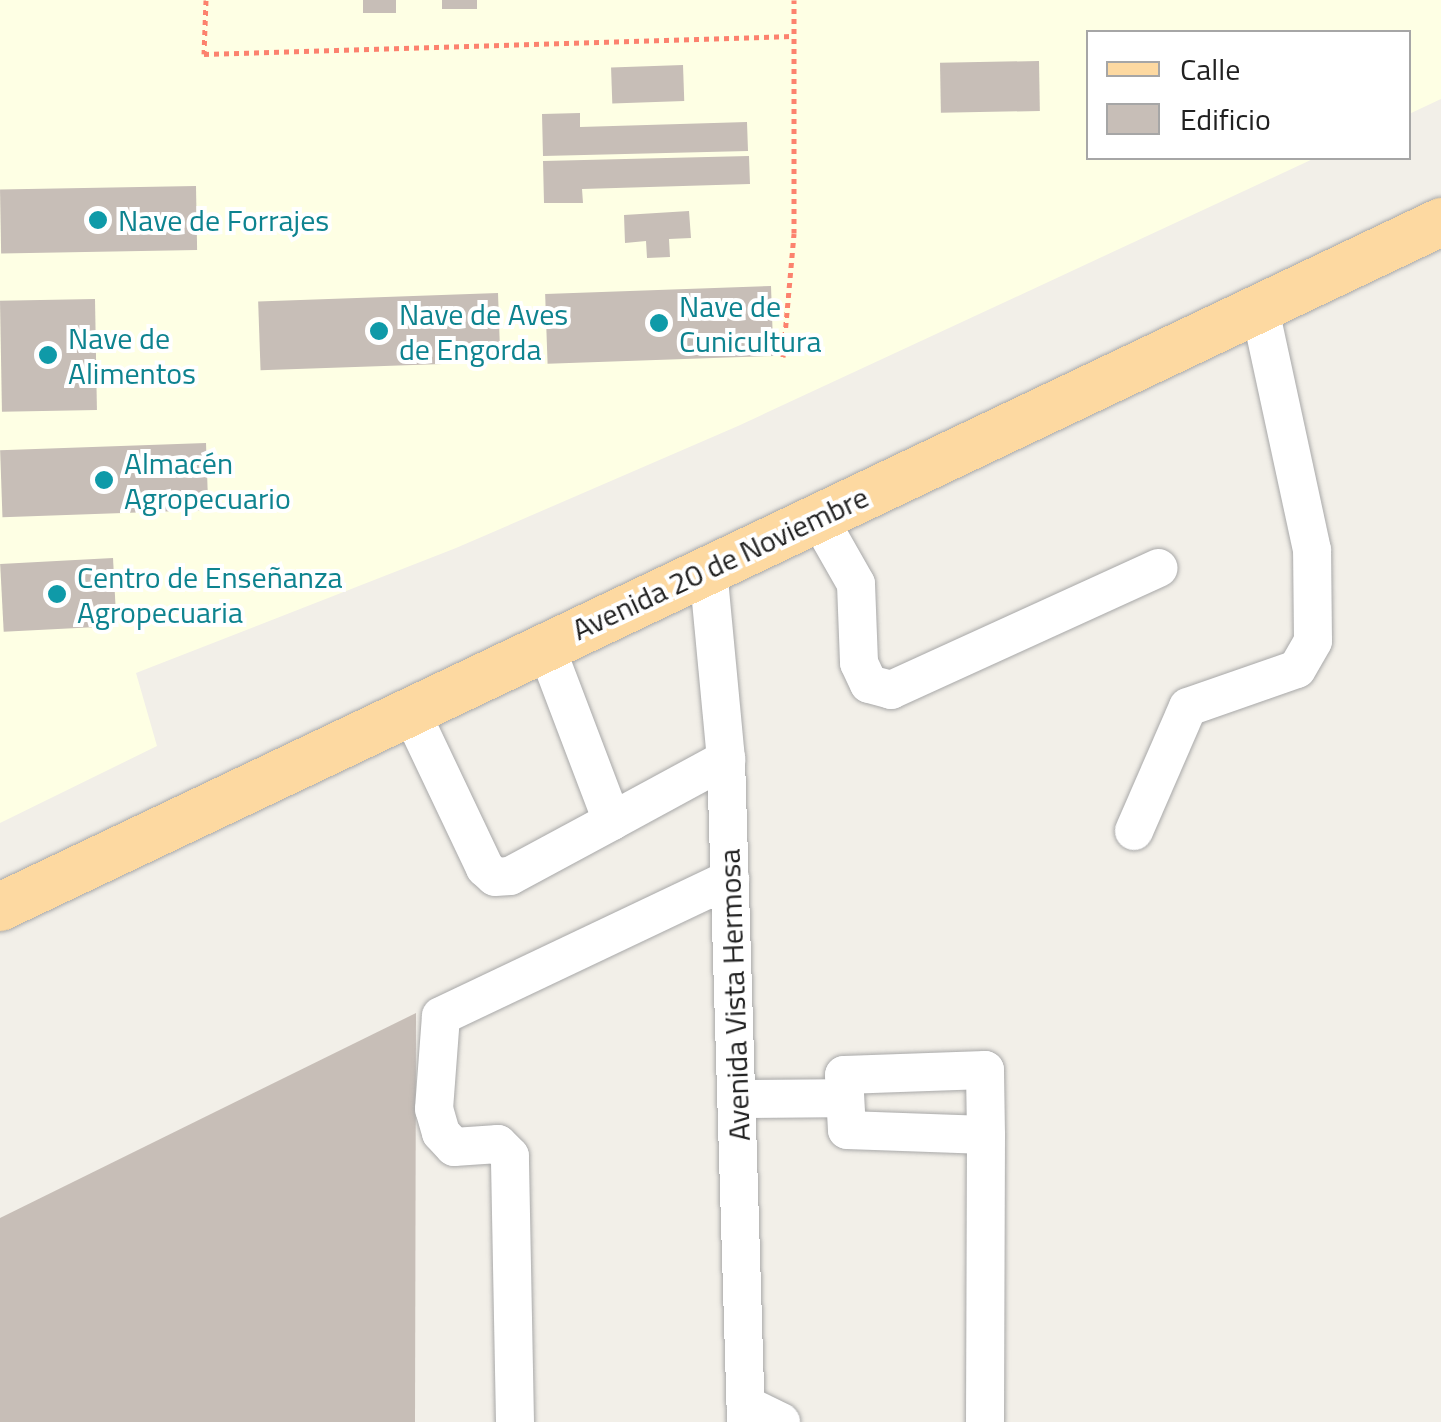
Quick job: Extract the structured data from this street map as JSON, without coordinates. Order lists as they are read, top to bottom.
{
  "streets": {
    "main road": ["Avenida 20 de Noviembre"],
    "street": ["Avenida Vista Hermosa"]
  },
  "crossings": [
    ["Avenida 20 de Noviembre", "Avenida Vista Hermosa"]
  ],
  "places": [
    "Nave de Forrajes",
    "Nave de Cunicultura",
    "Nave de Aves de Engorda",
    "Nave de Alimentos",
    "Almacén Agropecuario",
    "Centro de Enseñanza Agropecuaria"
  ],
  "legend": ["Calle", "Edificio"]
}
